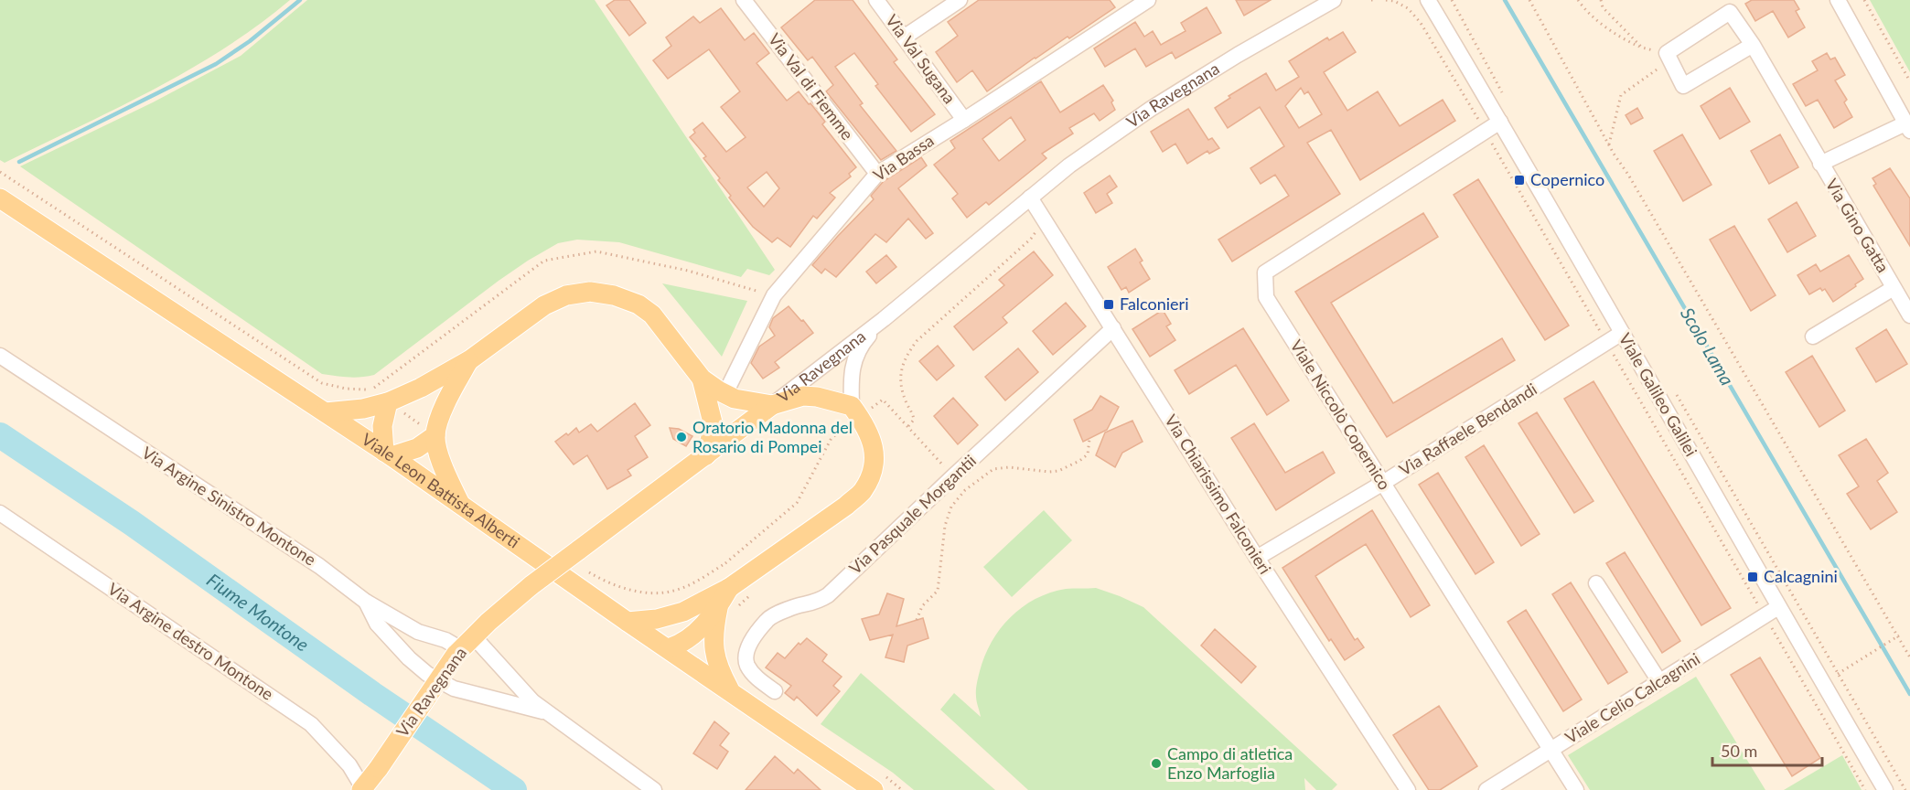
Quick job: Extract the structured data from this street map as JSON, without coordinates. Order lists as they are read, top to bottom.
{
  "streets": {
    "main road": ["Via Ravegnana", "Viale Leon Battista Alberti"],
    "street": [
      "Via Val Sugana",
      "Via Val di Fiemme",
      "Via Bassa",
      "Via Gino Gatta",
      "Viale Galileo Galilei",
      "Viale Niccolò Copernico",
      "Via Raffaele Bendandi",
      "Via Chiarissimo Falconieri",
      "Via Argine Sinistro Montone",
      "Via Pasquale Morgantii",
      "Via Argine destro Montone",
      "Viale Celio Calcagnini"
    ]
  },
  "crossings": [
    ["Via Val Sugana", "Via Bassa"],
    ["Via Val di Fiemme", "Via Bassa"],
    ["Via Ravegnana", "Via Chiarissimo Falconieri"],
    ["Via Ravegnana", "Via Argine Sinistro Montone"],
    ["Via Ravegnana", "Via Argine destro Montone"],
    ["Viale Galileo Galilei", "Viale Niccolò Copernico"],
    ["Viale Galileo Galilei", "Via Raffaele Bendandi"],
    ["Viale Galileo Galilei", "Viale Celio Calcagnini"],
    ["Viale Niccolò Copernico", "Via Raffaele Bendandi"],
    ["Viale Niccolò Copernico", "Viale Celio Calcagnini"],
    ["Via Raffaele Bendandi", "Via Chiarissimo Falconieri"],
    ["Via Chiarissimo Falconieri", "Via Pasquale Morgantii"]
  ],
  "water": ["Scolo Lama", "Fiume Montone"],
  "places": {
    "transit": ["Copernico", "Falconieri", "Calcagnini"],
    "other": ["Oratorio Madonna del Rosario di Pompei", "Campo di atletica Enzo Marfoglia"]
  },
  "scale_bar": "50 m"
}
